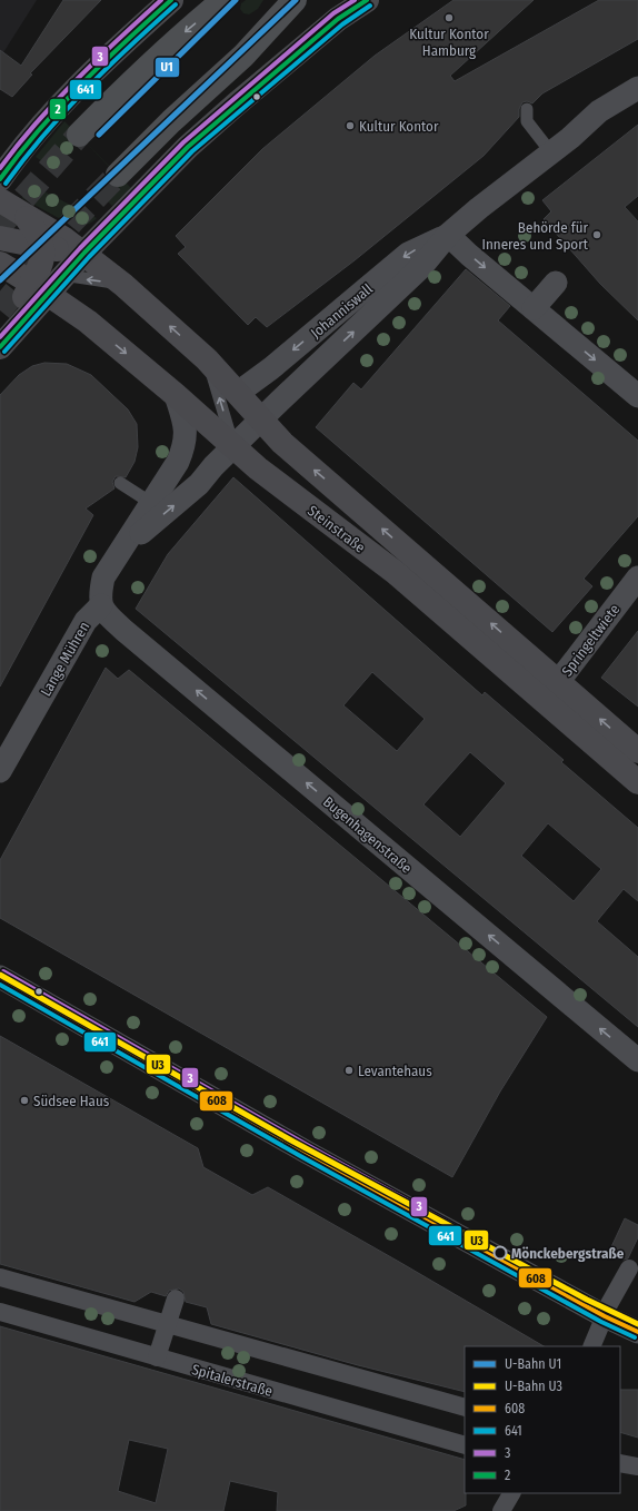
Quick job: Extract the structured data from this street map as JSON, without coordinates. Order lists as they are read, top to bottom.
{
  "streets": {
    "main road": ["Steinstraße"],
    "street": [
      "Johanniswall",
      "Springeltwiete",
      "Lange Mühren",
      "Bugenhagenstraße",
      "Spitalerstraße"
    ]
  },
  "crossings": [
    ["Johanniswall", "Steinstraße"],
    ["Steinstraße", "Springeltwiete"],
    ["Lange Mühren", "Bugenhagenstraße"]
  ],
  "one_way": ["Bugenhagenstraße"],
  "places": [
    "Kultur Kontor Hamburg",
    "Kultur Kontor",
    "Behörde für Inneres und Sport",
    "Levantehaus",
    "Südsee Haus",
    "Mönckebergstraße"
  ],
  "lines": [
    "metro line U1",
    "transit line 3",
    "transit line 2",
    "transit line 641",
    "metro line U3",
    "transit line 608"
  ],
  "legend": [
    "U-Bahn U1",
    "U-Bahn U3",
    "608",
    "641",
    "3",
    "2"
  ]
}
